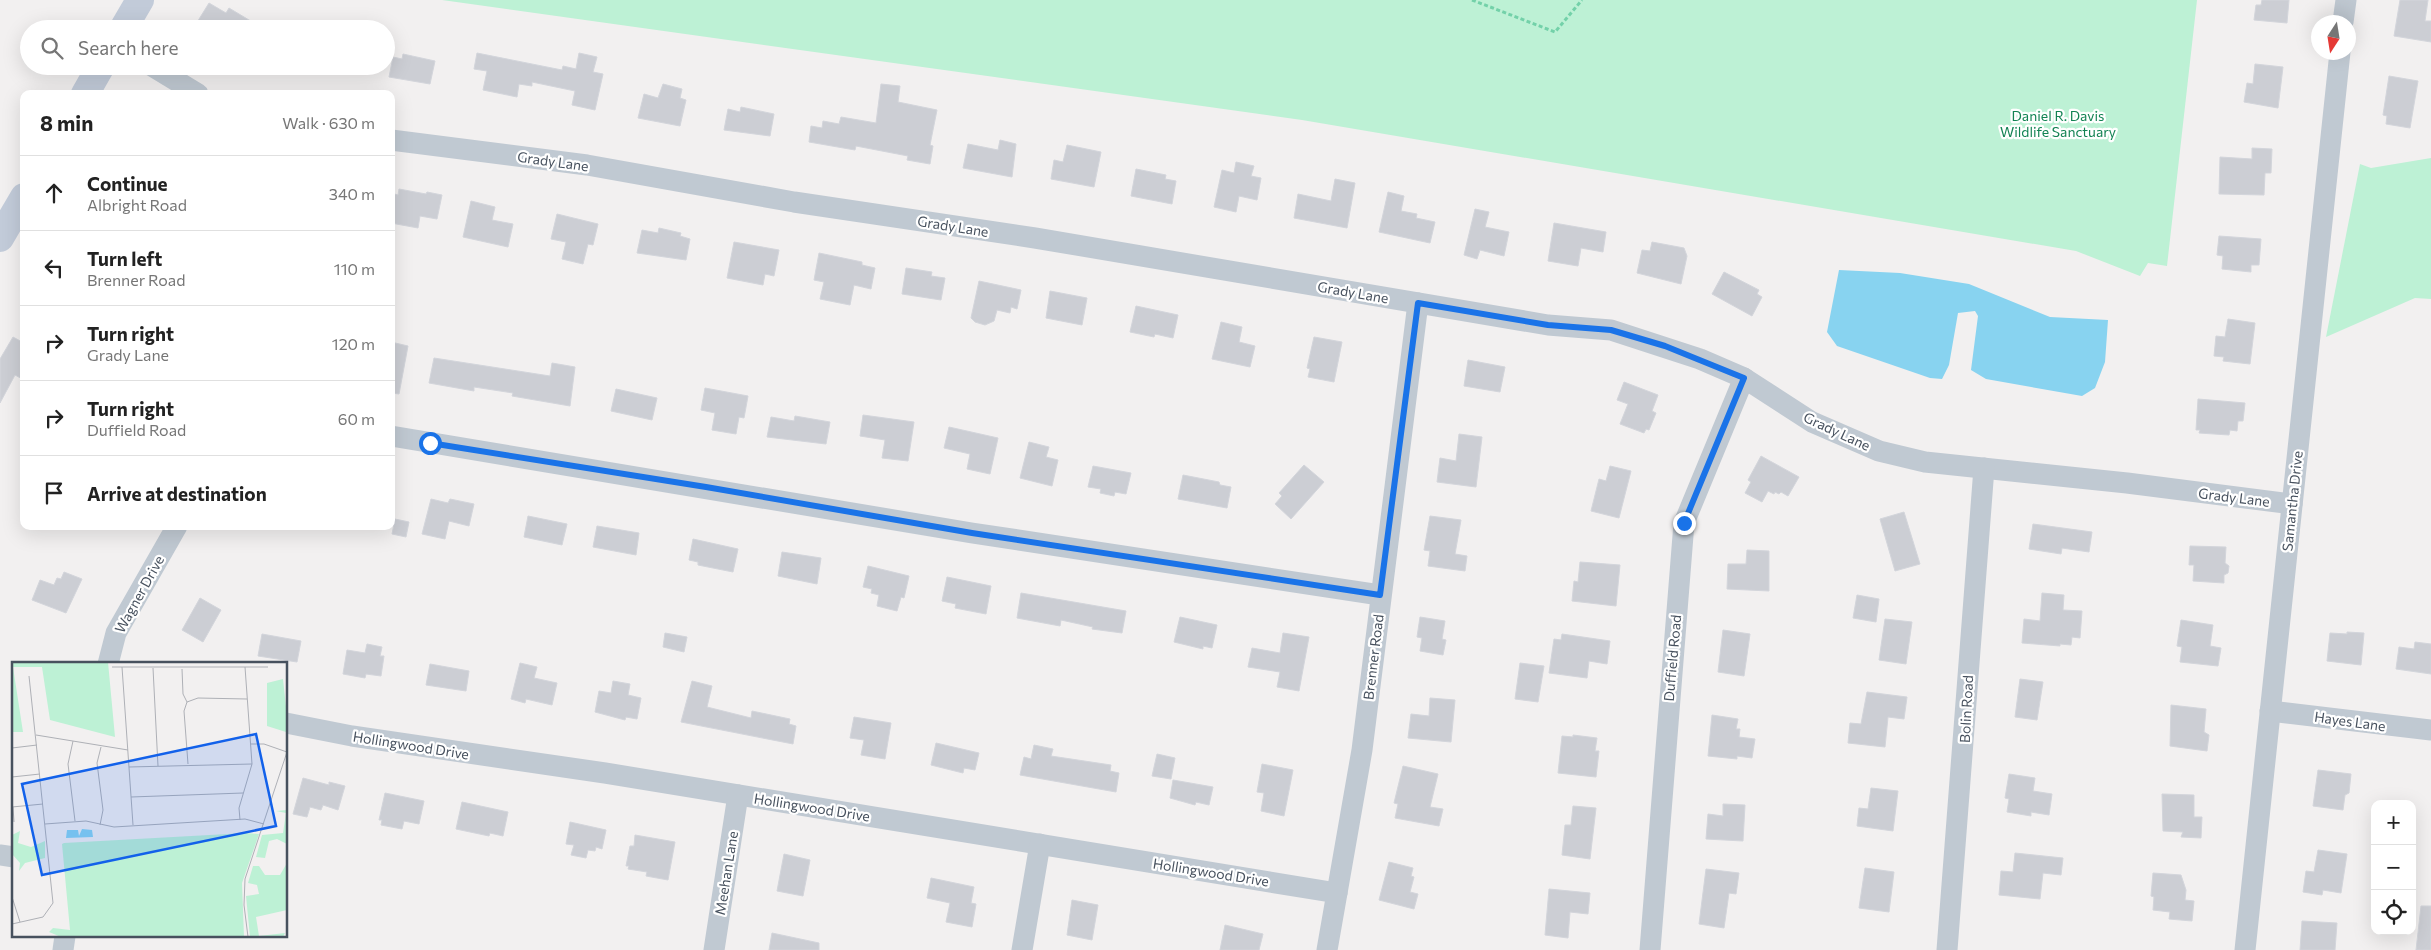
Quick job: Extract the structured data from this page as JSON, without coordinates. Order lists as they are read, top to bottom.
{
  "streets": {
    "street": [
      "Grady Lane",
      "Samantha Drive",
      "Wagner Drive",
      "Brenner Road",
      "Duffield Road",
      "Bolin Road",
      "Hayes Lane",
      "Hollingwood Drive",
      "Meehan Lane"
    ]
  },
  "crossings": [
    ["Grady Lane", "Samantha Drive"],
    ["Grady Lane", "Brenner Road"],
    ["Grady Lane", "Duffield Road"],
    ["Grady Lane", "Bolin Road"],
    ["Samantha Drive", "Hayes Lane"],
    ["Brenner Road", "Hollingwood Drive"],
    ["Hollingwood Drive", "Meehan Lane"]
  ],
  "parks": ["Daniel R. Davis Wildlife Sanctuary"],
  "north": "bottom",
  "page": {
    "search": "Search here",
    "heading": ["8 min", "Walk · 630 m"],
    "list": [
      ["Continue", "Albright Road", "340 m"],
      ["Turn left", "Brenner Road", "110 m"],
      ["Turn right", "Grady Lane", "120 m"],
      ["Turn right", "Duffield Road", "60 m"],
      "Arrive at destination"
    ],
    "map_buttons": ["+", "−"]
  }
}
